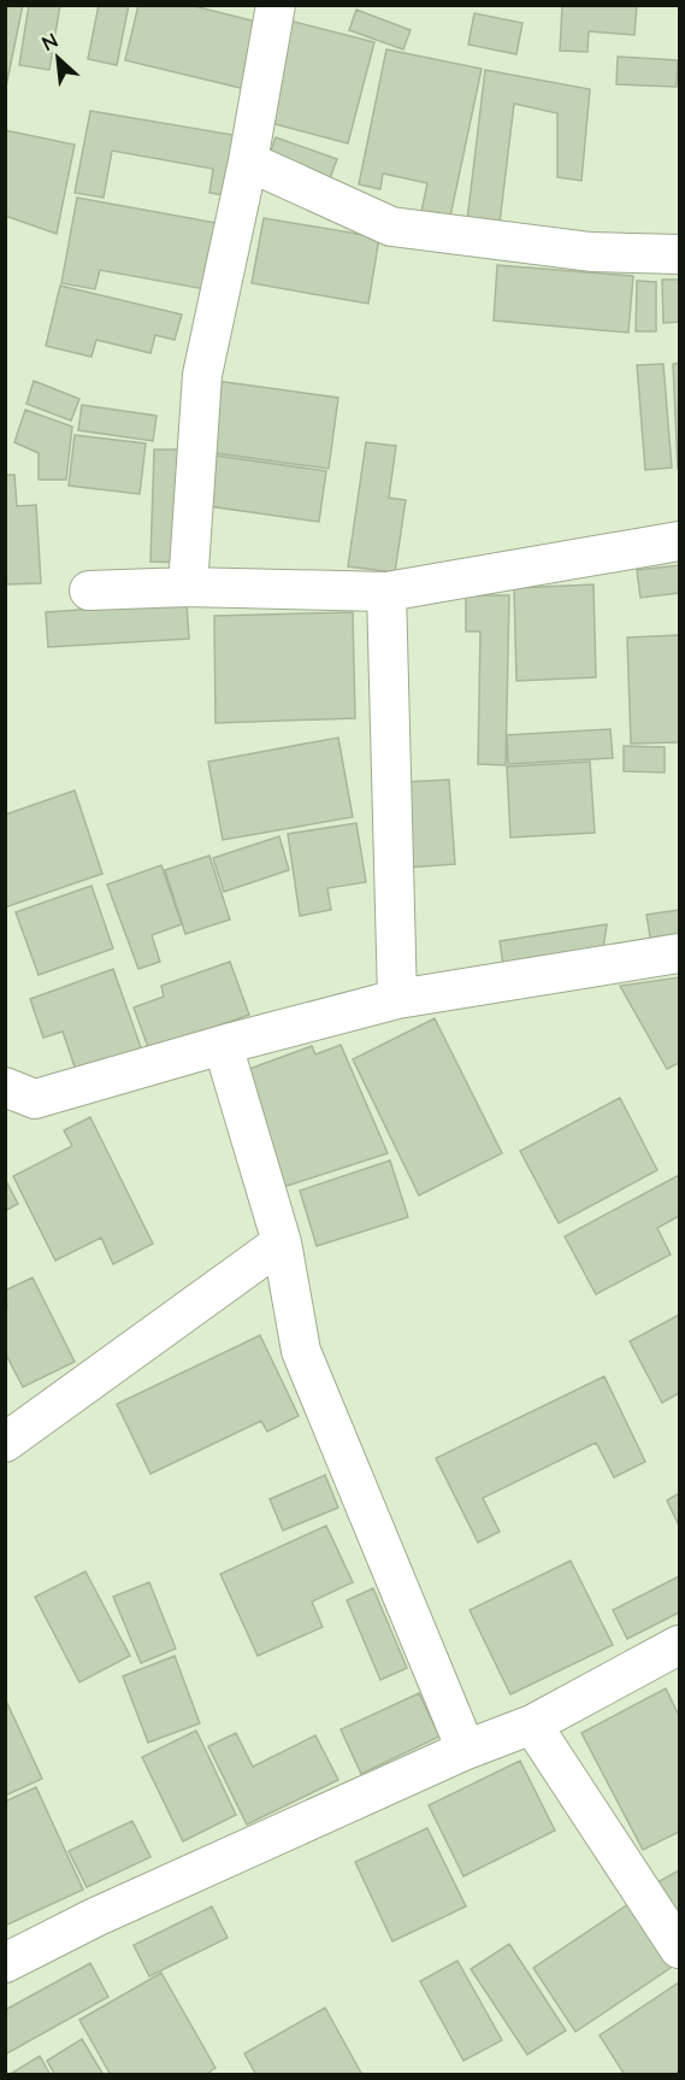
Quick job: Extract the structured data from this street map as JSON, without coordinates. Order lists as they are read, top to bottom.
{
  "north": "top left"
}
